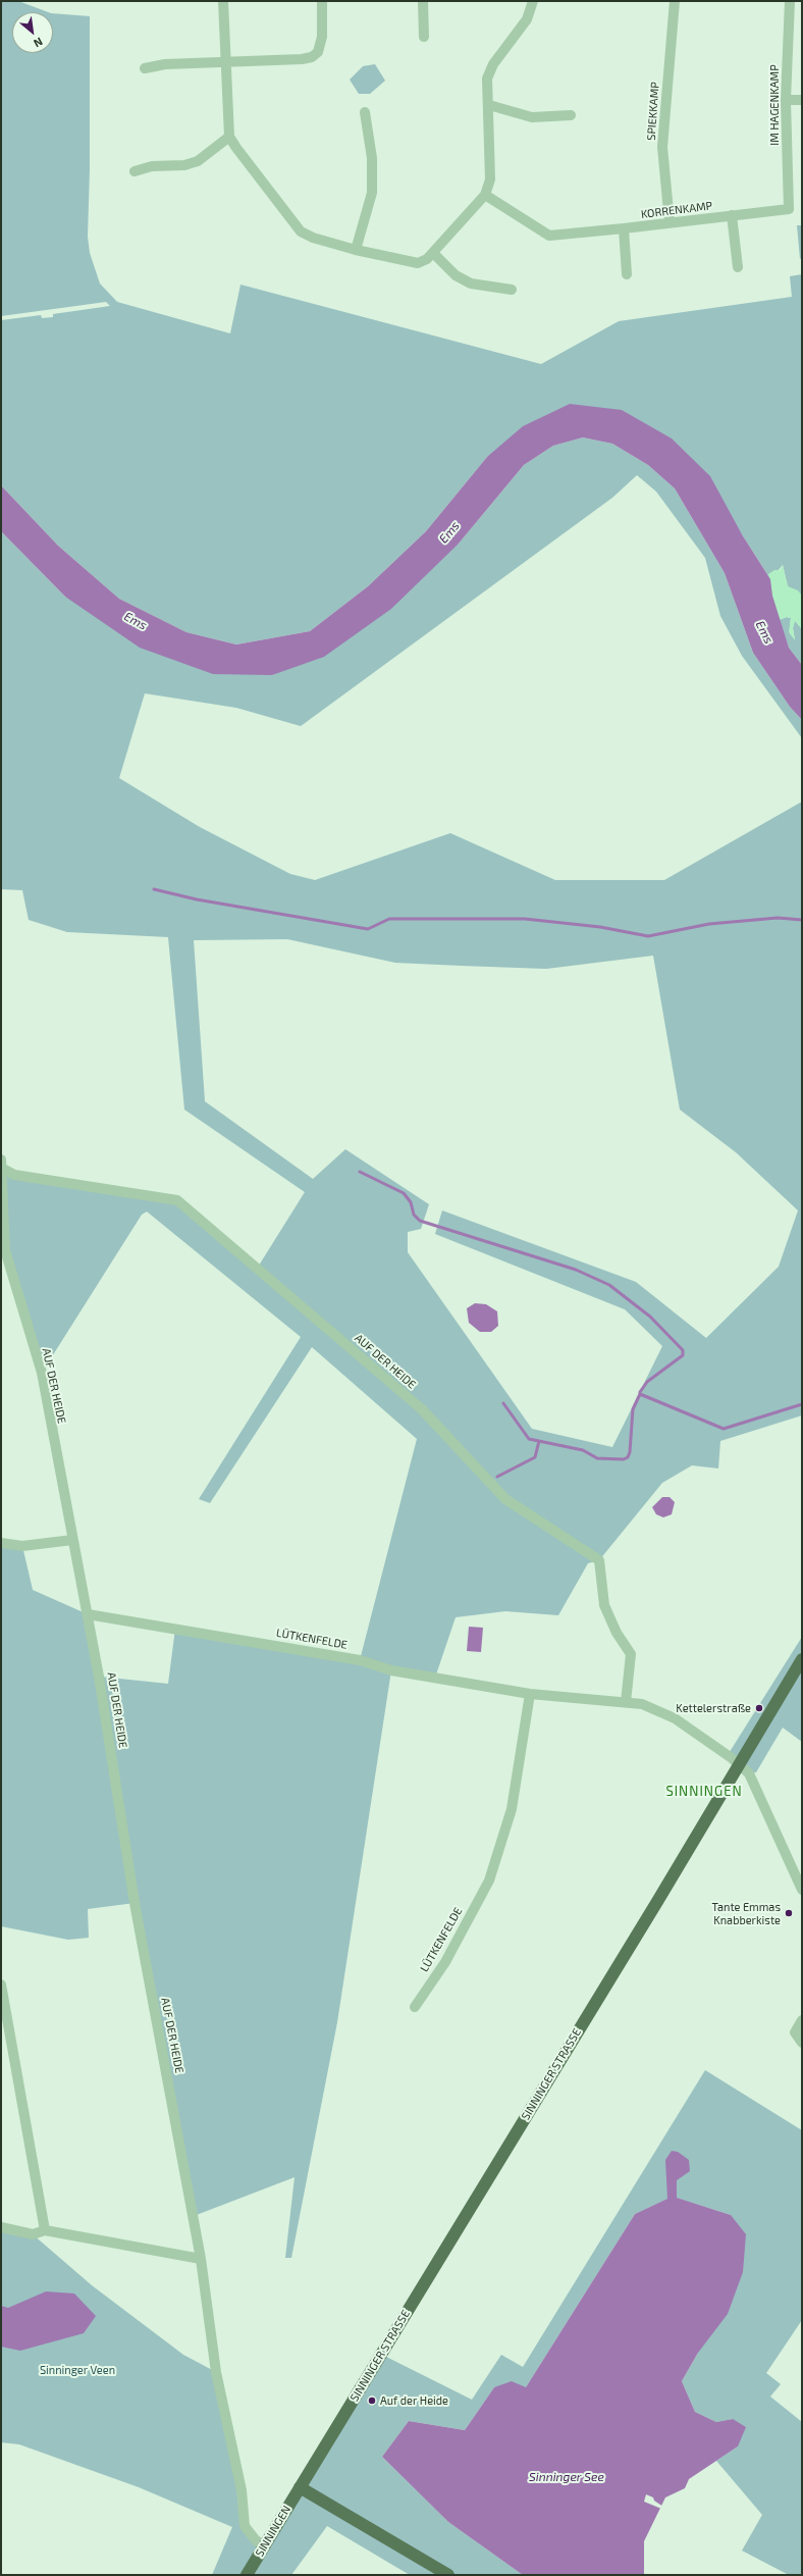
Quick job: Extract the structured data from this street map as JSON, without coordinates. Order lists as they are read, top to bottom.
{
  "streets": {
    "main road": ["SINNINGER STRASSE", "SINNINGEN"],
    "street": [
      "IM HAGENKAMP",
      "SPIEKKAMP",
      "KORRENKAMP",
      "AUF DER HEIDE",
      "LÜTKENFELDE"
    ]
  },
  "crossings": [
    ["IM HAGENKAMP", "KORRENKAMP"],
    ["SPIEKKAMP", "KORRENKAMP"],
    ["AUF DER HEIDE", "LÜTKENFELDE"],
    ["AUF DER HEIDE", "SINNINGEN"],
    ["LÜTKENFELDE", "SINNINGER STRASSE"],
    ["SINNINGER STRASSE", "SINNINGEN"]
  ],
  "districts": ["SINNINGEN"],
  "water": ["Ems", "Sinninger See"],
  "parks": ["Sinninger Veen"],
  "places": ["Kettelerstraße", "Tante Emmas Knabberkiste", "Auf der Heide"],
  "north": "bottom right"
}
